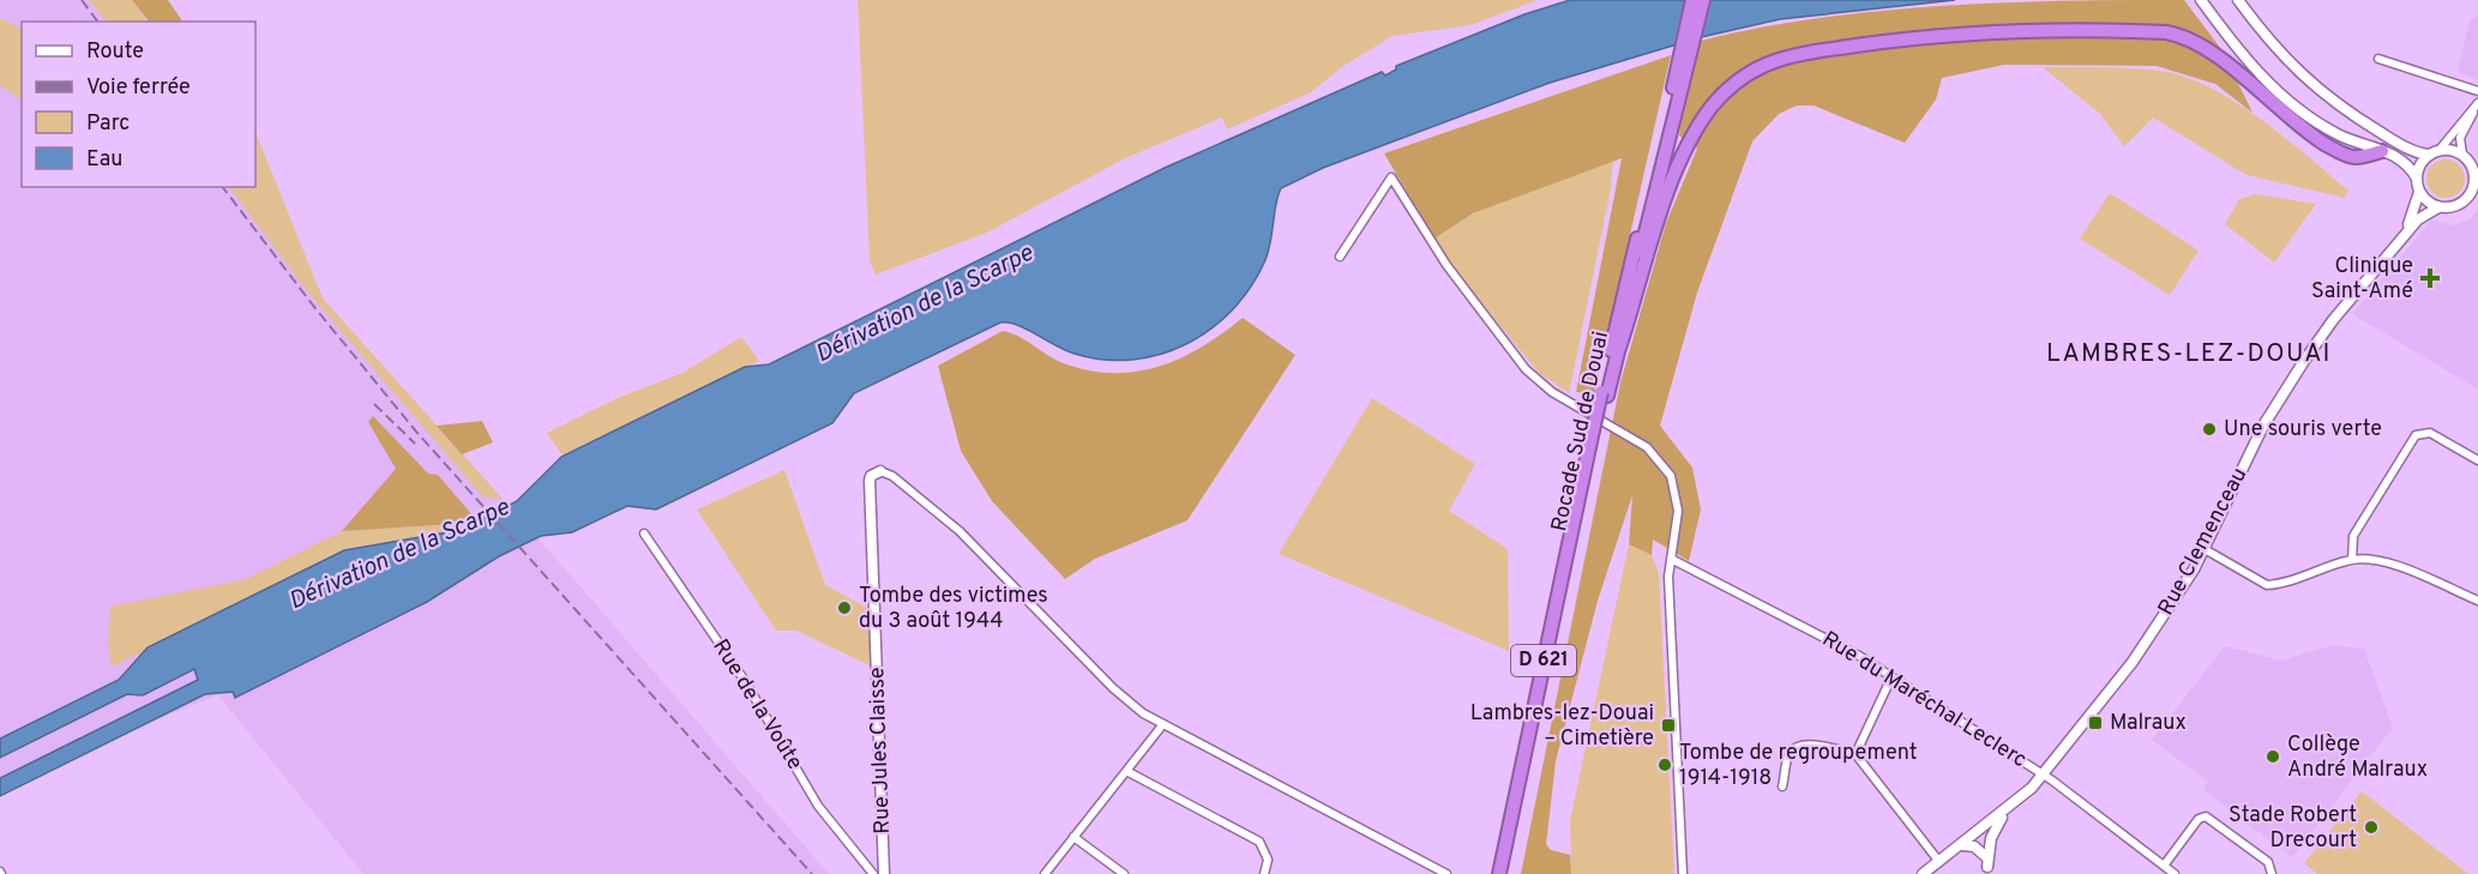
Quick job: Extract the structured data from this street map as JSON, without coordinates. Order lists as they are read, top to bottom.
{
  "streets": {
    "highway": ["Rocade Sud de Douai", "D 621"],
    "street": [
      "Rue Clemenceau",
      "Rue du Maréchal Leclerc",
      "Rue de la Voûte",
      "Rue Jules Claisse"
    ]
  },
  "crossings": [
    ["Rue Clemenceau", "Rue du Maréchal Leclerc"]
  ],
  "districts": ["LAMBRES-LEZ-DOUAI"],
  "water": ["Dérivation de la Scarpe"],
  "places": {
    "health": ["Clinique Saint-Amé"],
    "other": [
      "Une souris verte",
      "Tombe des victimes du 3 août 1944",
      "Collège André Malraux",
      "Tombe de regroupement 1914-1918",
      "Stade Robert Drecourt"
    ],
    "transit": ["Malraux", "Lambres-lez-Douai – Cimetière"]
  },
  "legend": [
    "Route",
    "Voie ferrée",
    "Parc",
    "Eau"
  ]
}
